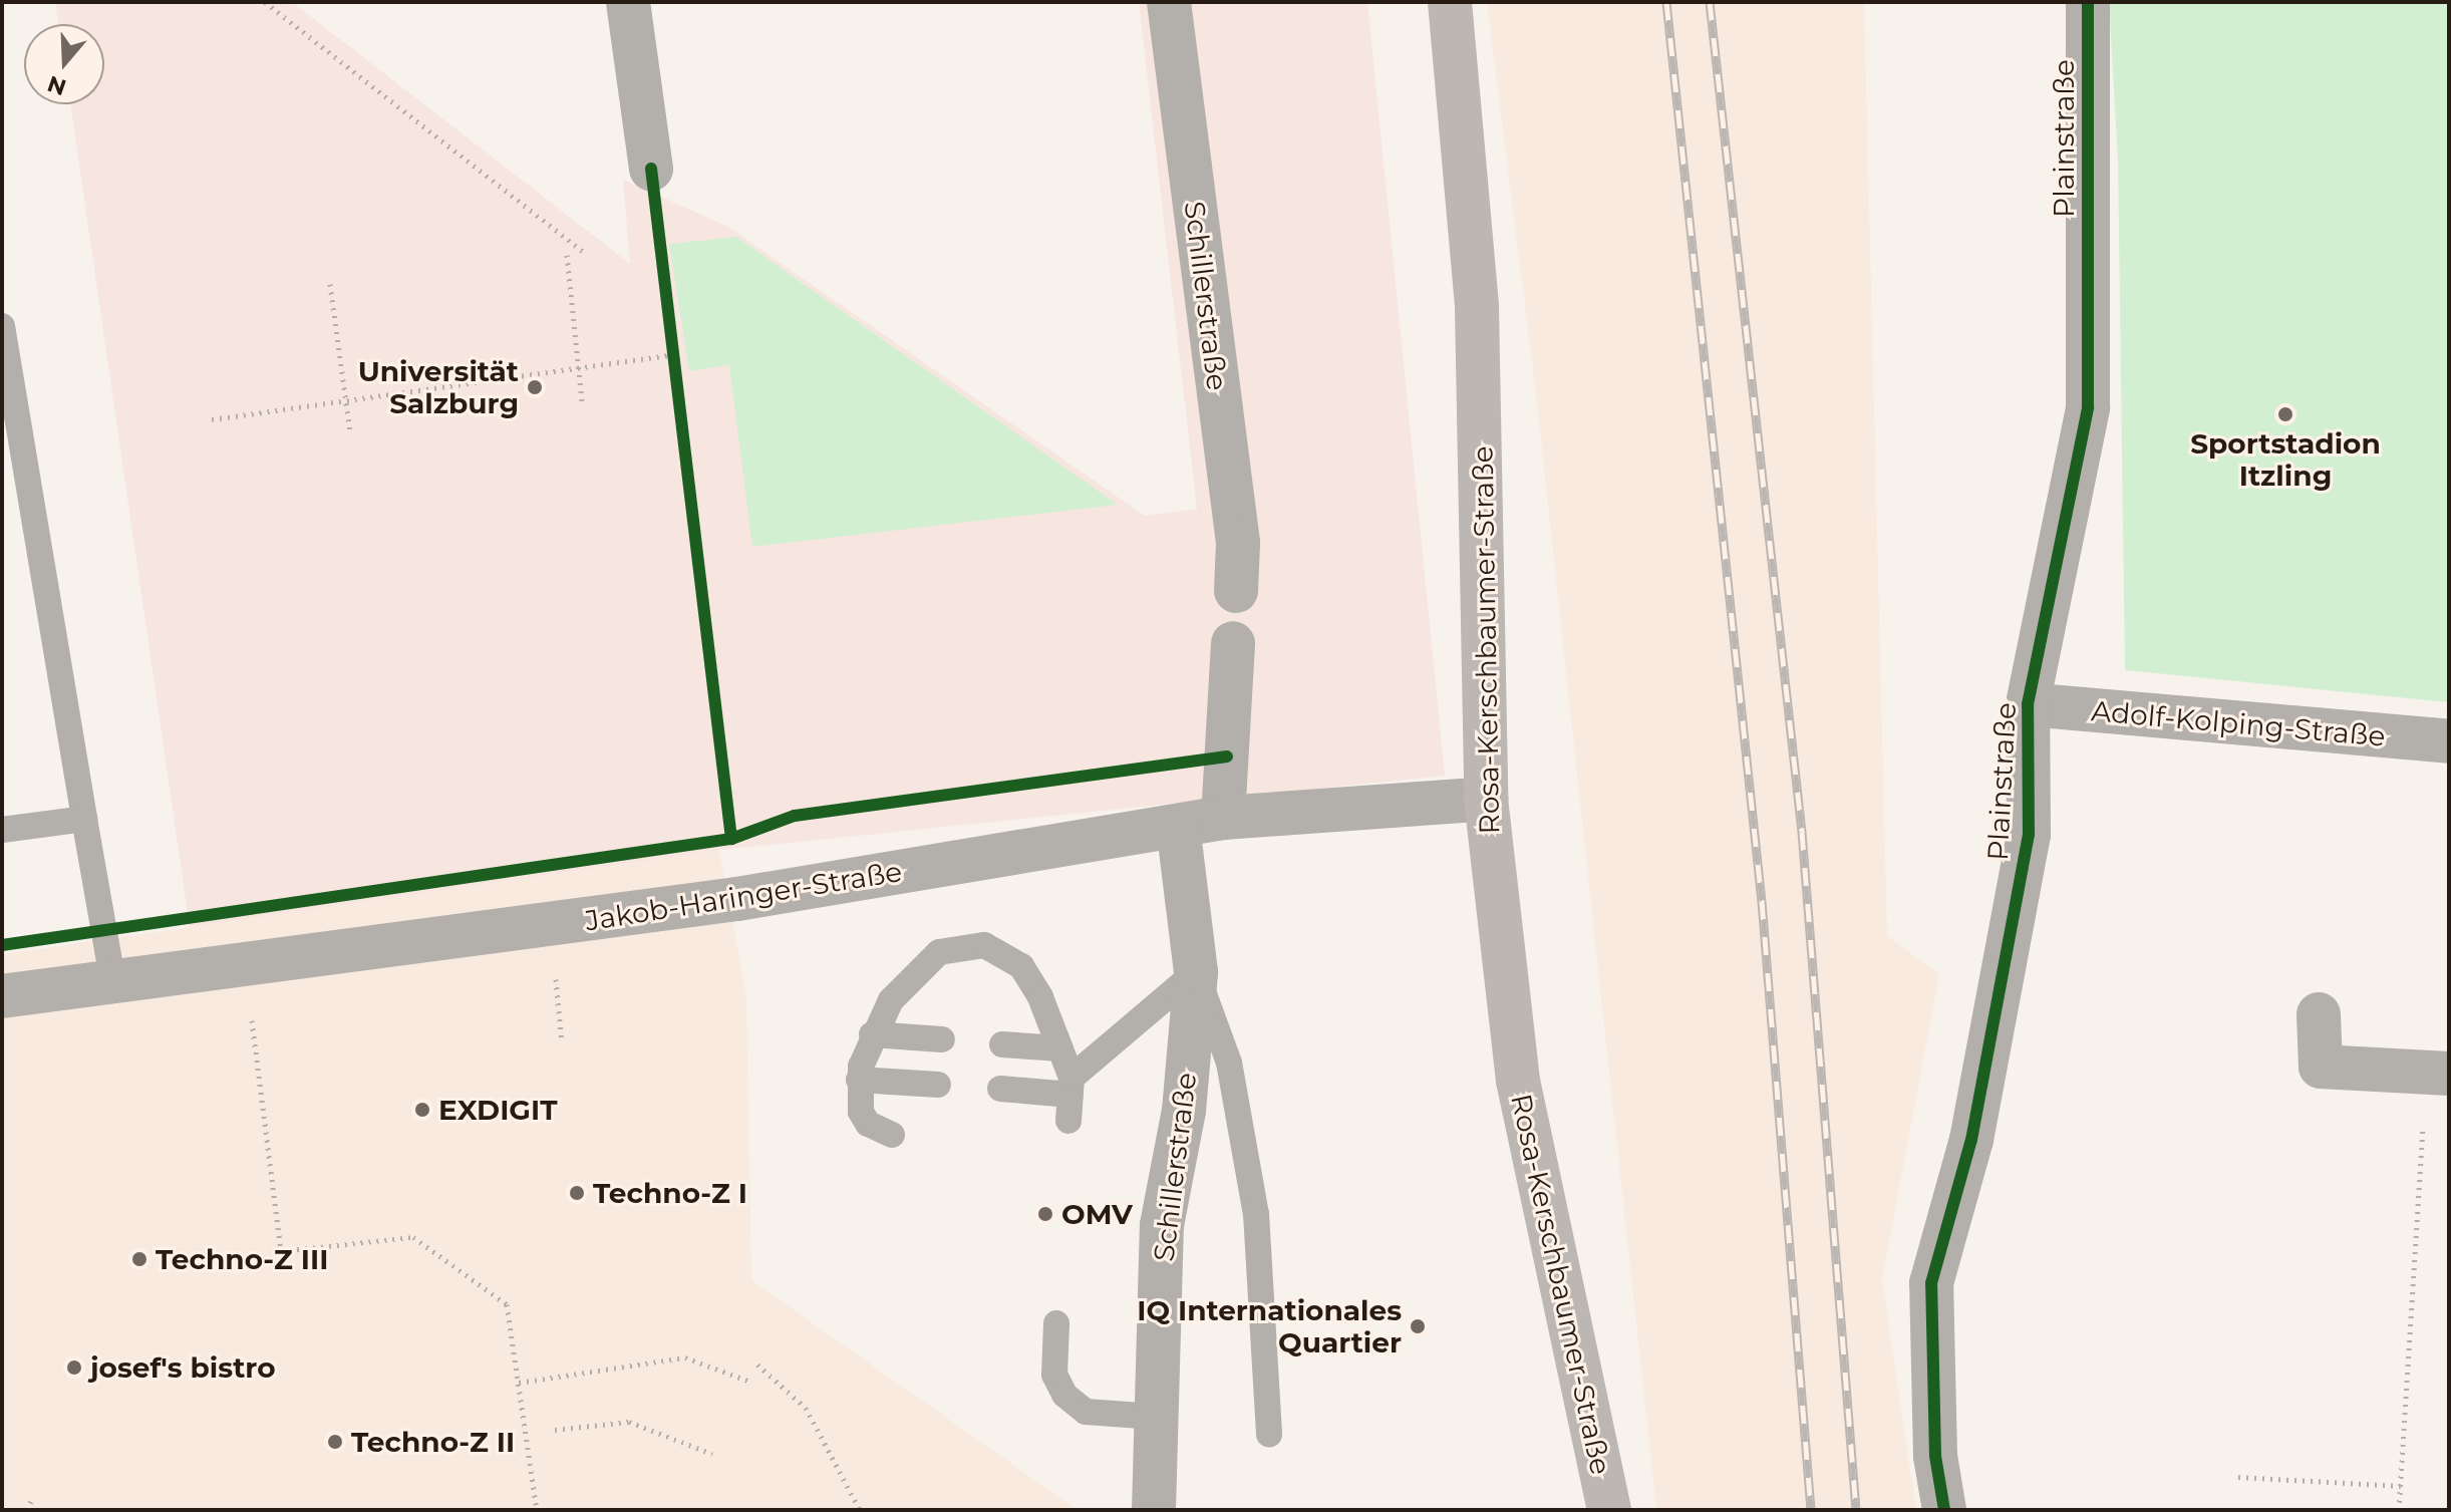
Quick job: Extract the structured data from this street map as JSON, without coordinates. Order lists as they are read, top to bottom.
{
  "streets": {
    "main road": ["Rosa-Kerschbaumer-Straße"],
    "street": [
      "Plainstraße",
      "Schillerstraße",
      "Adolf-Kolping-Straße",
      "Jakob-Haringer-Straße"
    ]
  },
  "crossings": [
    ["Plainstraße", "Adolf-Kolping-Straße"],
    ["Schillerstraße", "Jakob-Haringer-Straße"],
    ["Rosa-Kerschbaumer-Straße", "Jakob-Haringer-Straße"]
  ],
  "places": [
    "Universität Salzburg",
    "Sportstadion Itzling",
    "EXDIGIT",
    "Techno-Z I",
    "OMV",
    "Techno-Z III",
    "IQ Internationales Quartier",
    "josef's bistro",
    "Techno-Z II"
  ],
  "north": "bottom"
}
